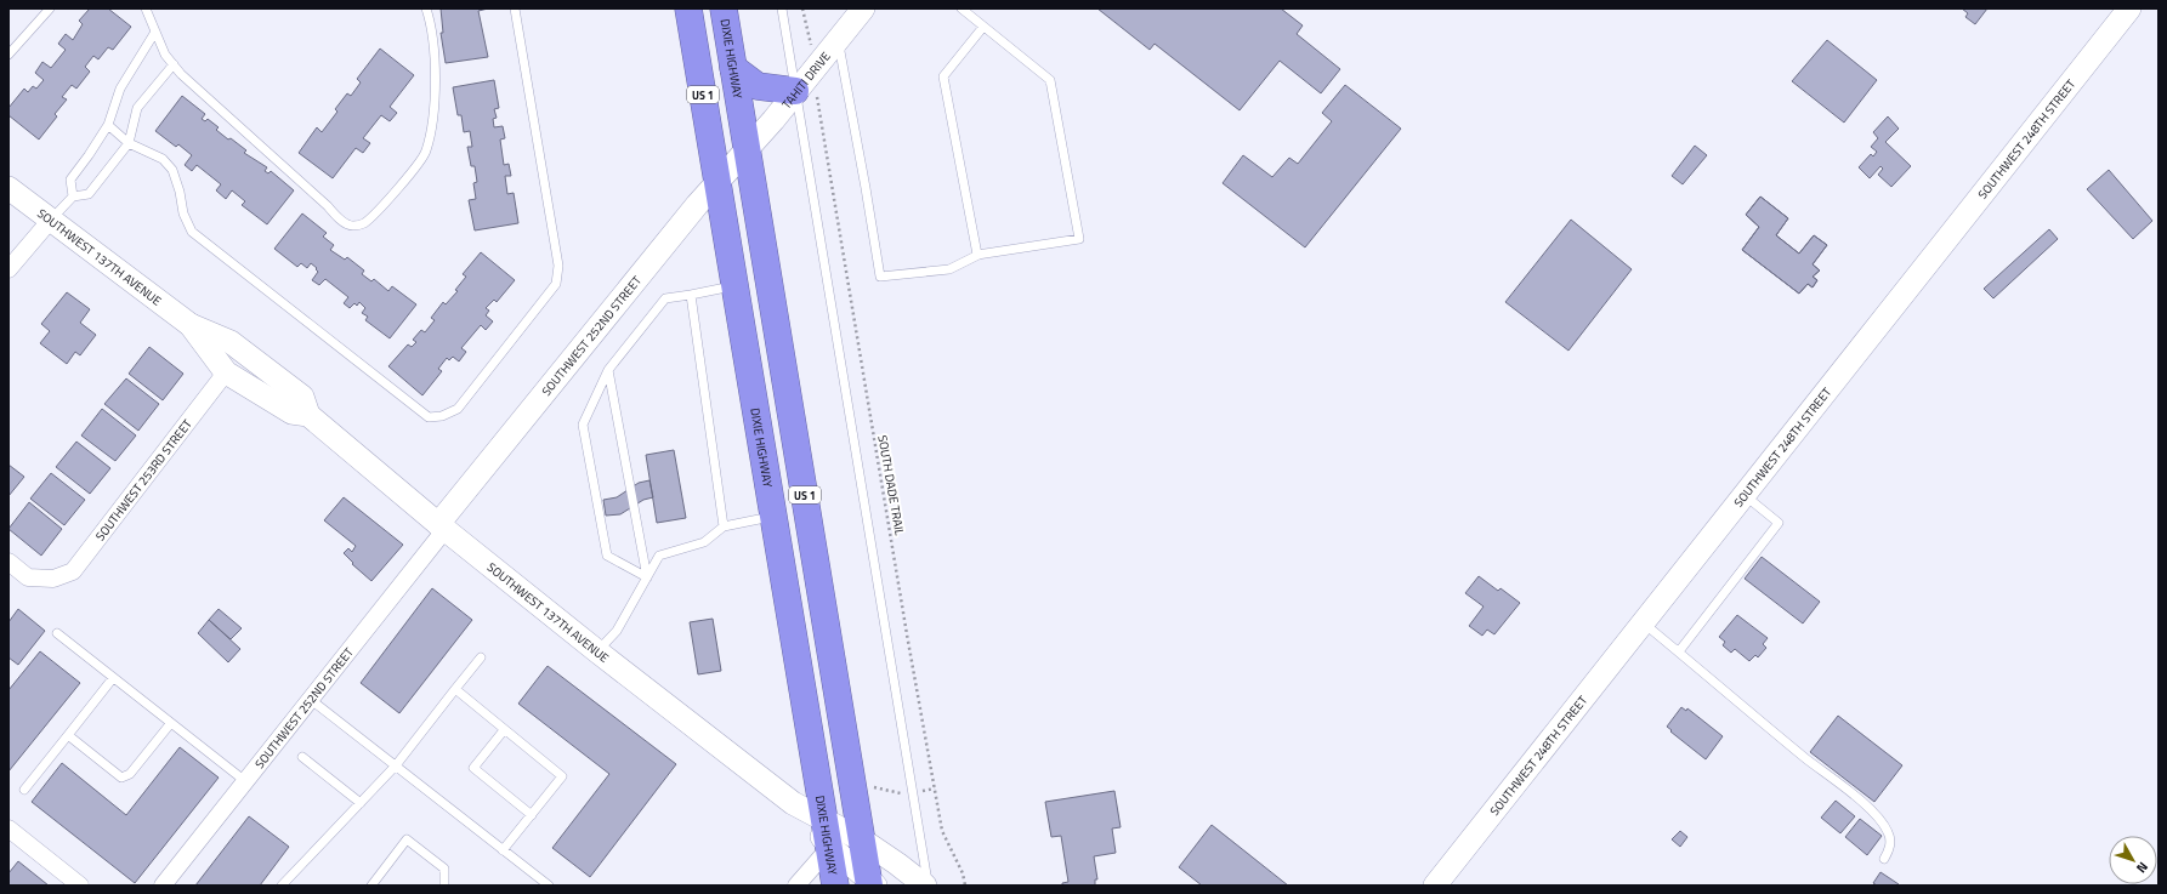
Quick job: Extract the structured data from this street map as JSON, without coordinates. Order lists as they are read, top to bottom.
{
  "streets": {
    "highway": ["DIXIE HIGHWAY", "US 1"],
    "street": [
      "TAHITI DRIVE",
      "SOUTHWEST 248TH STREET",
      "SOUTHWEST 137TH AVENUE",
      "SOUTHWEST 252ND STREET",
      "SOUTHWEST 253RD STREET"
    ],
    "path": ["SOUTH DADE TRAIL"]
  },
  "crossings": [
    ["DIXIE HIGHWAY", "TAHITI DRIVE"],
    ["DIXIE HIGHWAY", "SOUTHWEST 137TH AVENUE"],
    ["DIXIE HIGHWAY", "SOUTHWEST 252ND STREET"],
    ["TAHITI DRIVE", "SOUTHWEST 252ND STREET"],
    ["TAHITI DRIVE", "SOUTH DADE TRAIL"],
    ["SOUTHWEST 137TH AVENUE", "SOUTHWEST 252ND STREET"],
    ["SOUTHWEST 137TH AVENUE", "SOUTHWEST 253RD STREET"]
  ],
  "north": "bottom right"
}
